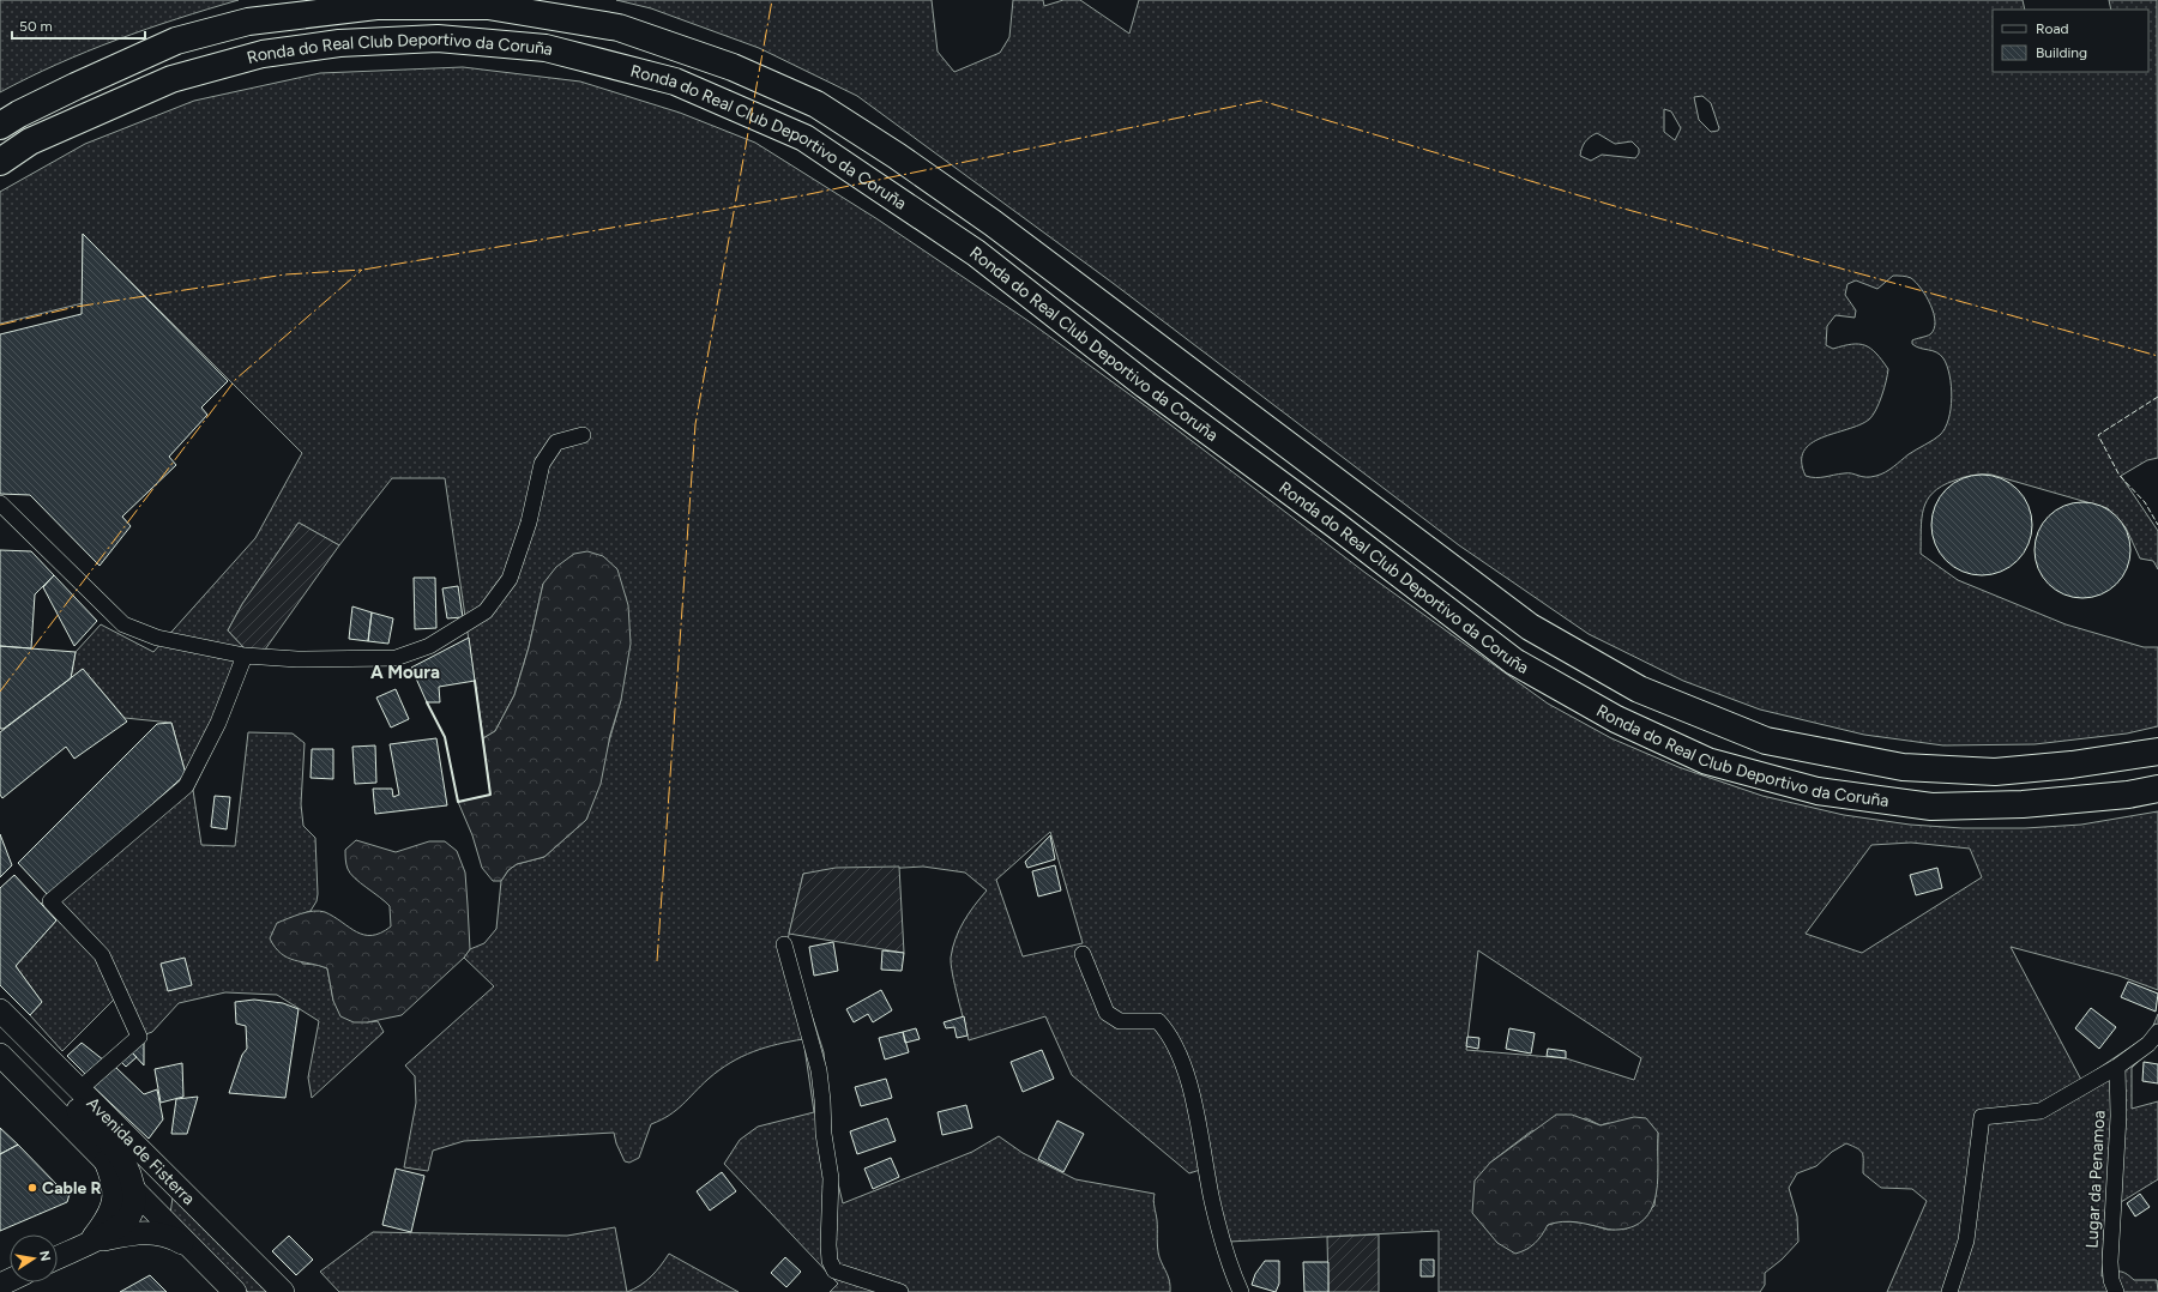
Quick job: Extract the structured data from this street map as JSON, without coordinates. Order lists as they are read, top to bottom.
{
  "streets": {
    "highway": ["Ronda do Real Club Deportivo da Coruña"],
    "main road": ["Avenida de Fisterra"],
    "street": ["Lugar da Penamoa"]
  },
  "districts": ["A Moura"],
  "places": ["Cable R"],
  "legend": ["Road", "Building"],
  "scale_bar": "50 m",
  "north": "right"
}
